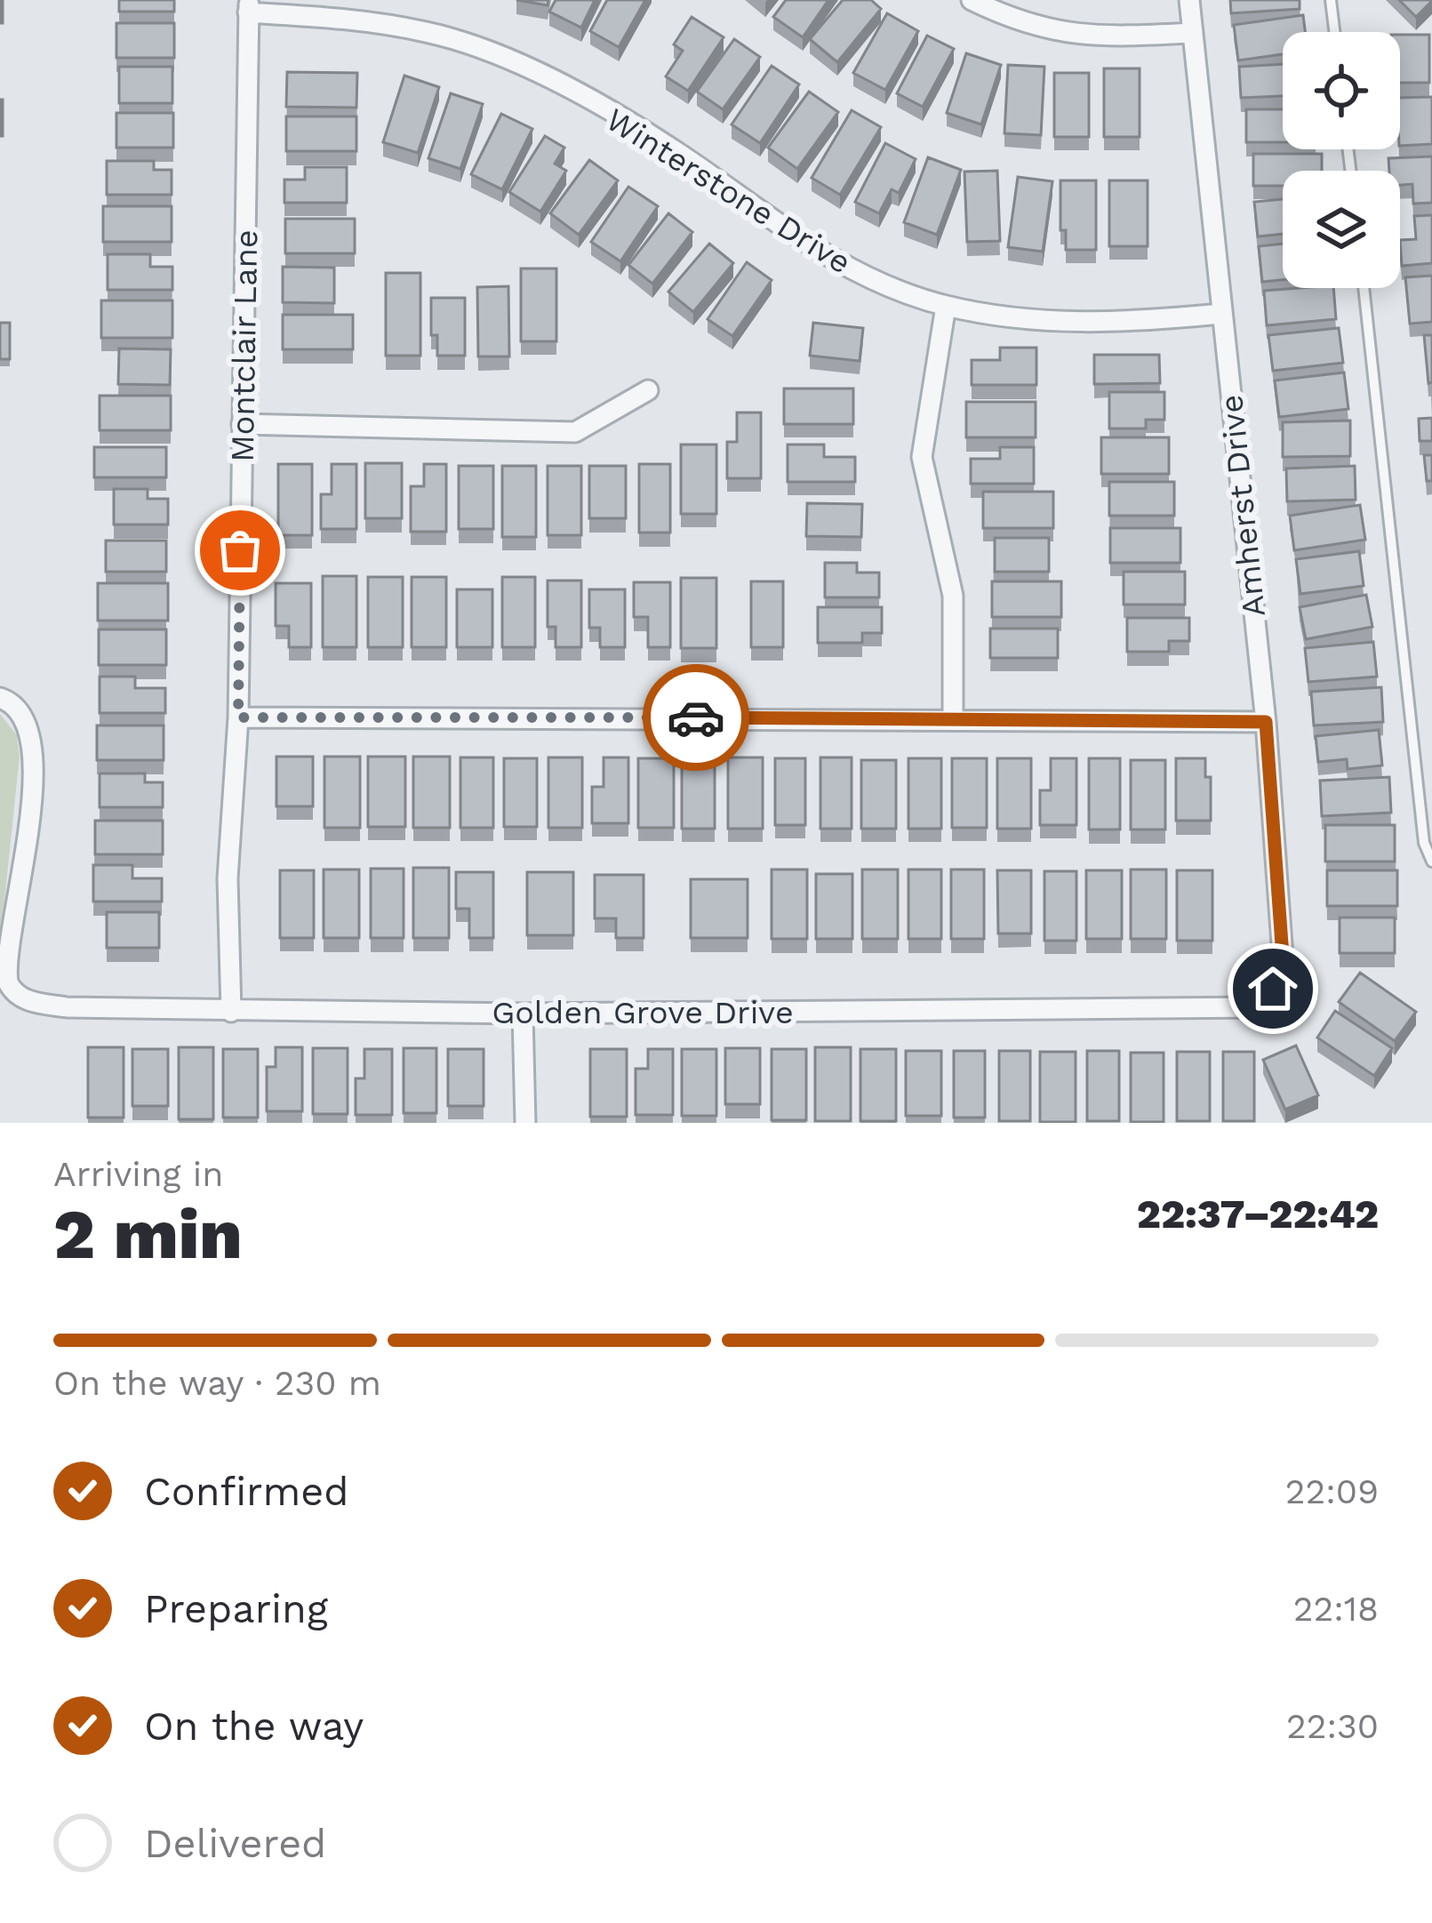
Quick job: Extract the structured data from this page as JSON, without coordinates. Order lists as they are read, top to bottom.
{
  "streets": {
    "street": [
      "Winterstone Drive",
      "Montclair Lane",
      "Amherst Drive",
      "Golden Grove Drive"
    ]
  },
  "crossings": [
    ["Winterstone Drive", "Montclair Lane"],
    ["Winterstone Drive", "Amherst Drive"],
    ["Montclair Lane", "Golden Grove Drive"],
    ["Amherst Drive", "Golden Grove Drive"]
  ],
  "page": {
    "heading": ["2 min", "Arriving in", "22:37–22:42"],
    "bar": "On the way · 230 m",
    "list": [
      ["Confirmed", "22:09"],
      ["Preparing", "22:18"],
      ["On the way", "22:30"],
      "Delivered"
    ]
  }
}
